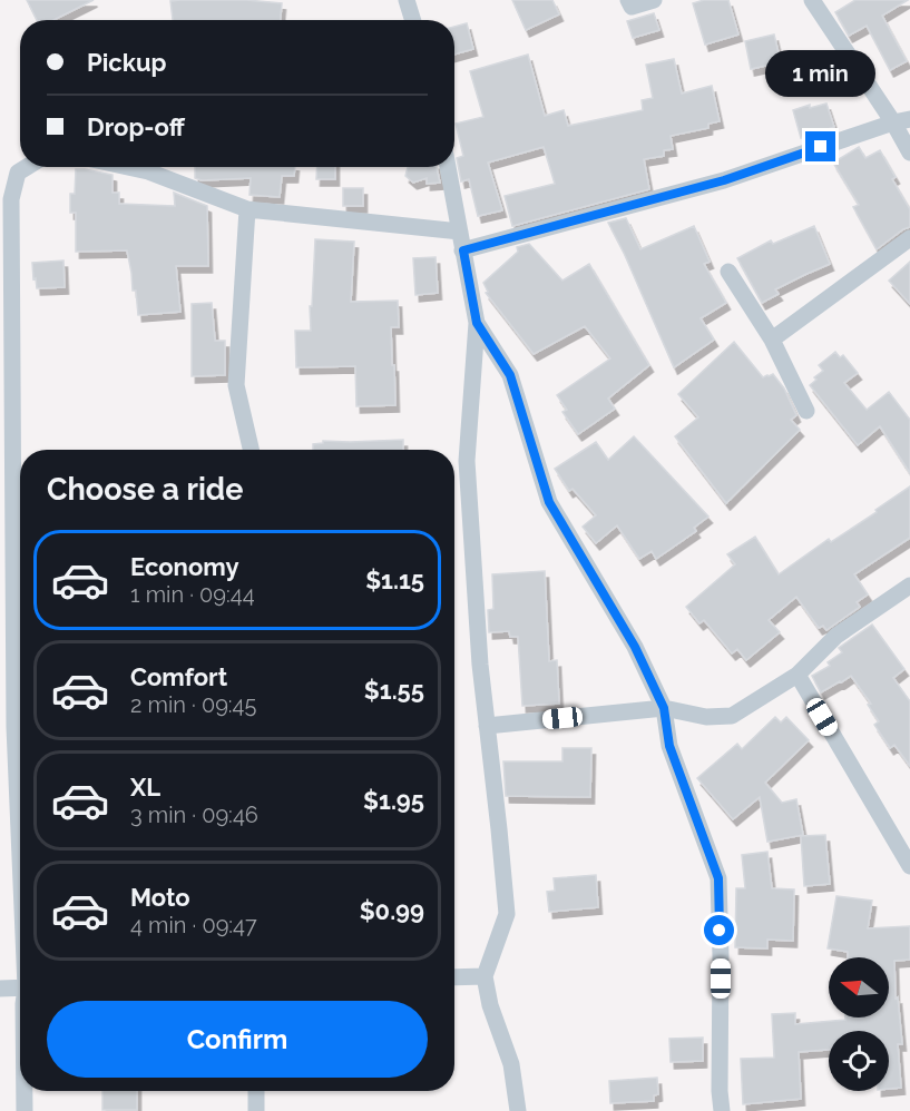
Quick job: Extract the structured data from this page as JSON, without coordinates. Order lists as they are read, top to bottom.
{
  "north": "left",
  "page": {
    "banner": ["Pickup", "Drop-off"],
    "bubble": "1 min",
    "heading": "Choose a ride",
    "list": [
      {
        "name": "Economy",
        "note": "1 min · 09:44",
        "value": "$1.15"
      },
      {
        "name": "Comfort",
        "note": "2 min · 09:45",
        "value": "$1.55"
      },
      {
        "name": "XL",
        "note": "3 min · 09:46",
        "value": "$1.95"
      },
      {
        "name": "Moto",
        "note": "4 min · 09:47",
        "value": "$0.99"
      }
    ],
    "buttons": "Confirm"
  }
}
